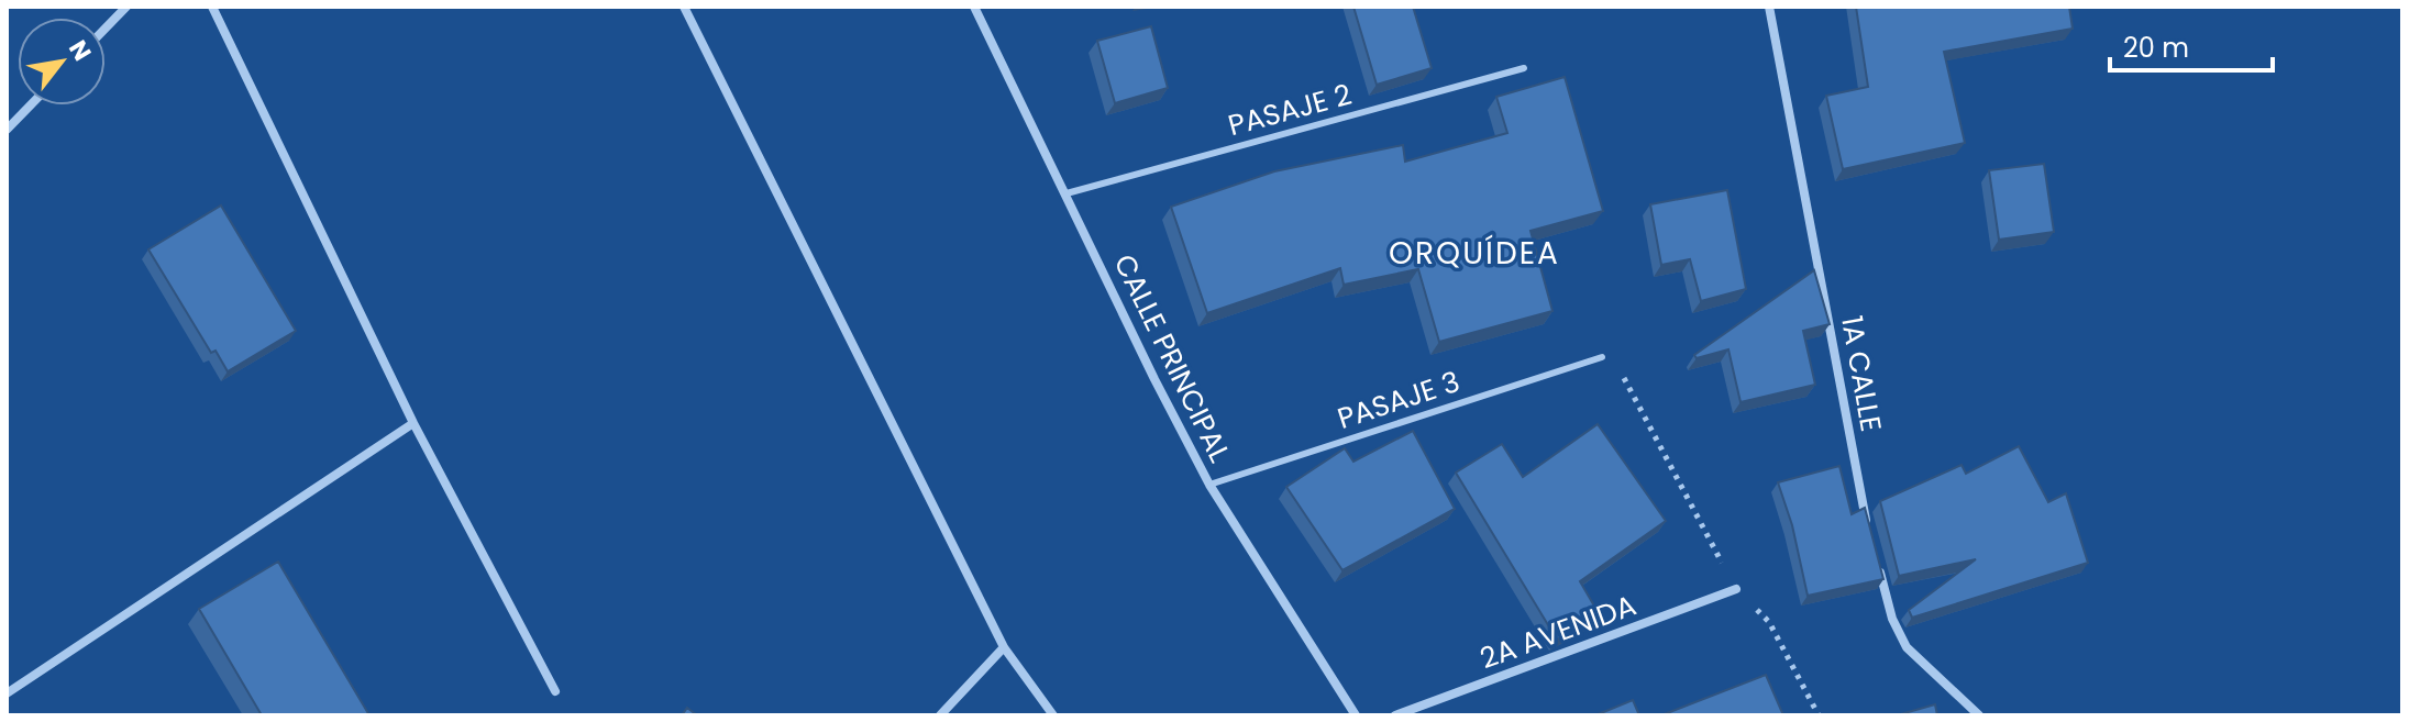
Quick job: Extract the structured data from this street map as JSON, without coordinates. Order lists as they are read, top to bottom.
{
  "streets": {
    "street": ["CALLE PRINCIPAL", "1A CALLE", "2A AVENIDA"],
    "lane": ["PASAJE 2", "PASAJE 3"]
  },
  "crossings": [
    ["PASAJE 2", "CALLE PRINCIPAL"],
    ["CALLE PRINCIPAL", "PASAJE 3"]
  ],
  "districts": ["ORQUÍDEA"],
  "scale_bar": "20 m",
  "north": "top right"
}
